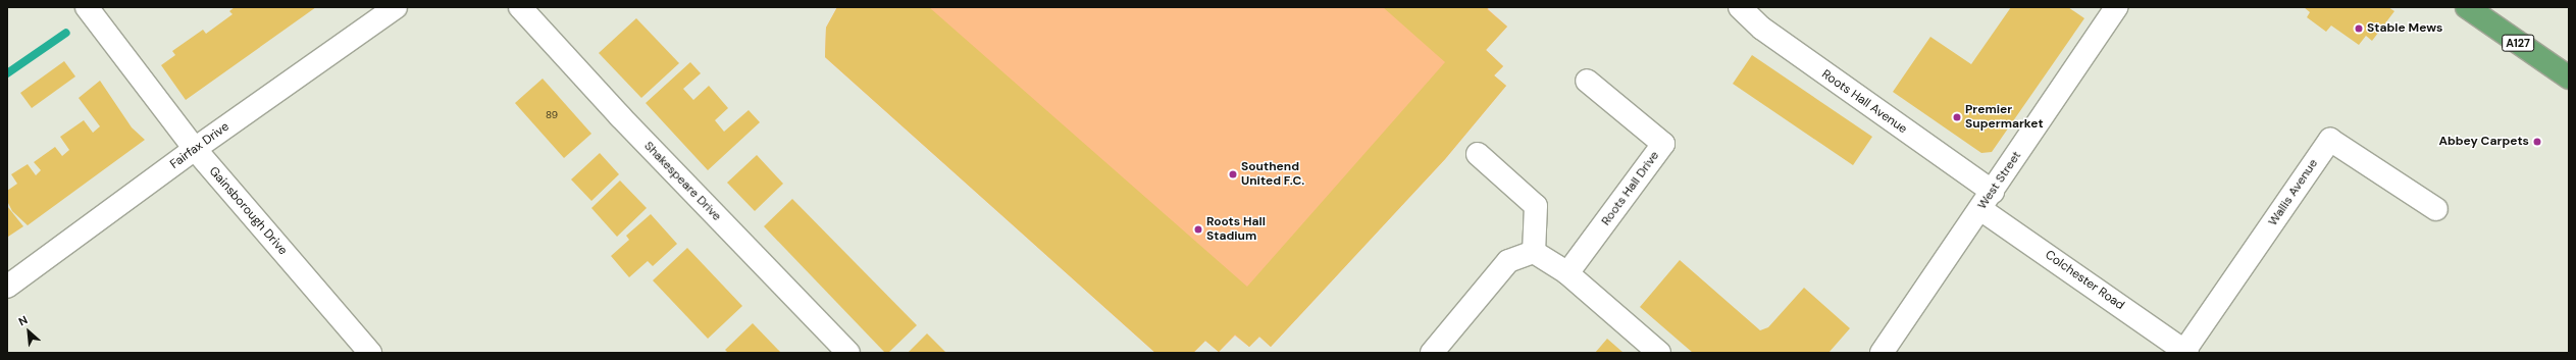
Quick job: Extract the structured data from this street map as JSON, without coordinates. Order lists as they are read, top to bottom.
{
  "streets": {
    "highway": ["A127"],
    "street": [
      "Roots Hall Avenue",
      "Fairfax Drive",
      "West Street",
      "Shakespeare Drive",
      "Roots Hall Drive",
      "Wallis Avenue",
      "Gainsborough Drive",
      "Colchester Road"
    ]
  },
  "crossings": [
    ["Roots Hall Avenue", "West Street"],
    ["Roots Hall Avenue", "Colchester Road"],
    ["Fairfax Drive", "Gainsborough Drive"],
    ["West Street", "Colchester Road"],
    ["Wallis Avenue", "Colchester Road"]
  ],
  "places": [
    "Stable Mews",
    "Premier Supermarket",
    "Abbey Carpets",
    "Southend United F.C.",
    "Roots Hall Stadium"
  ],
  "house_numbers": ["89"],
  "north": "top left"
}
